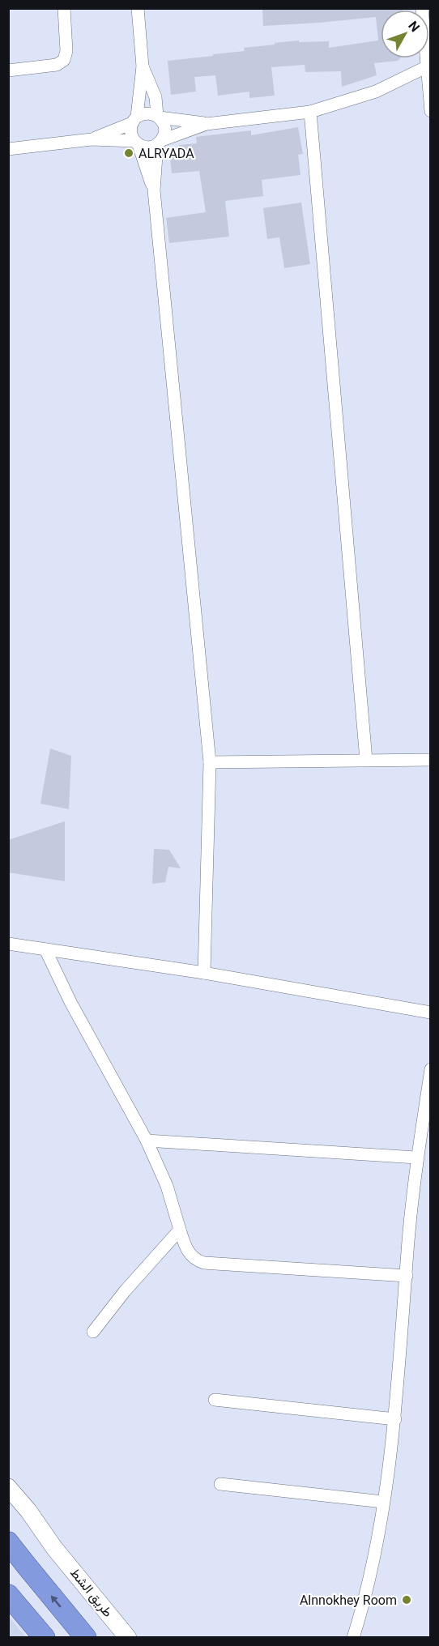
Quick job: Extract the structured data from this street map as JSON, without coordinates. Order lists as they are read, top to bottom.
{
  "streets": {
    "main road": ["طريق الشط"]
  },
  "places": ["ALRYADA", "Alnnokhey Room"],
  "north": "top right"
}
